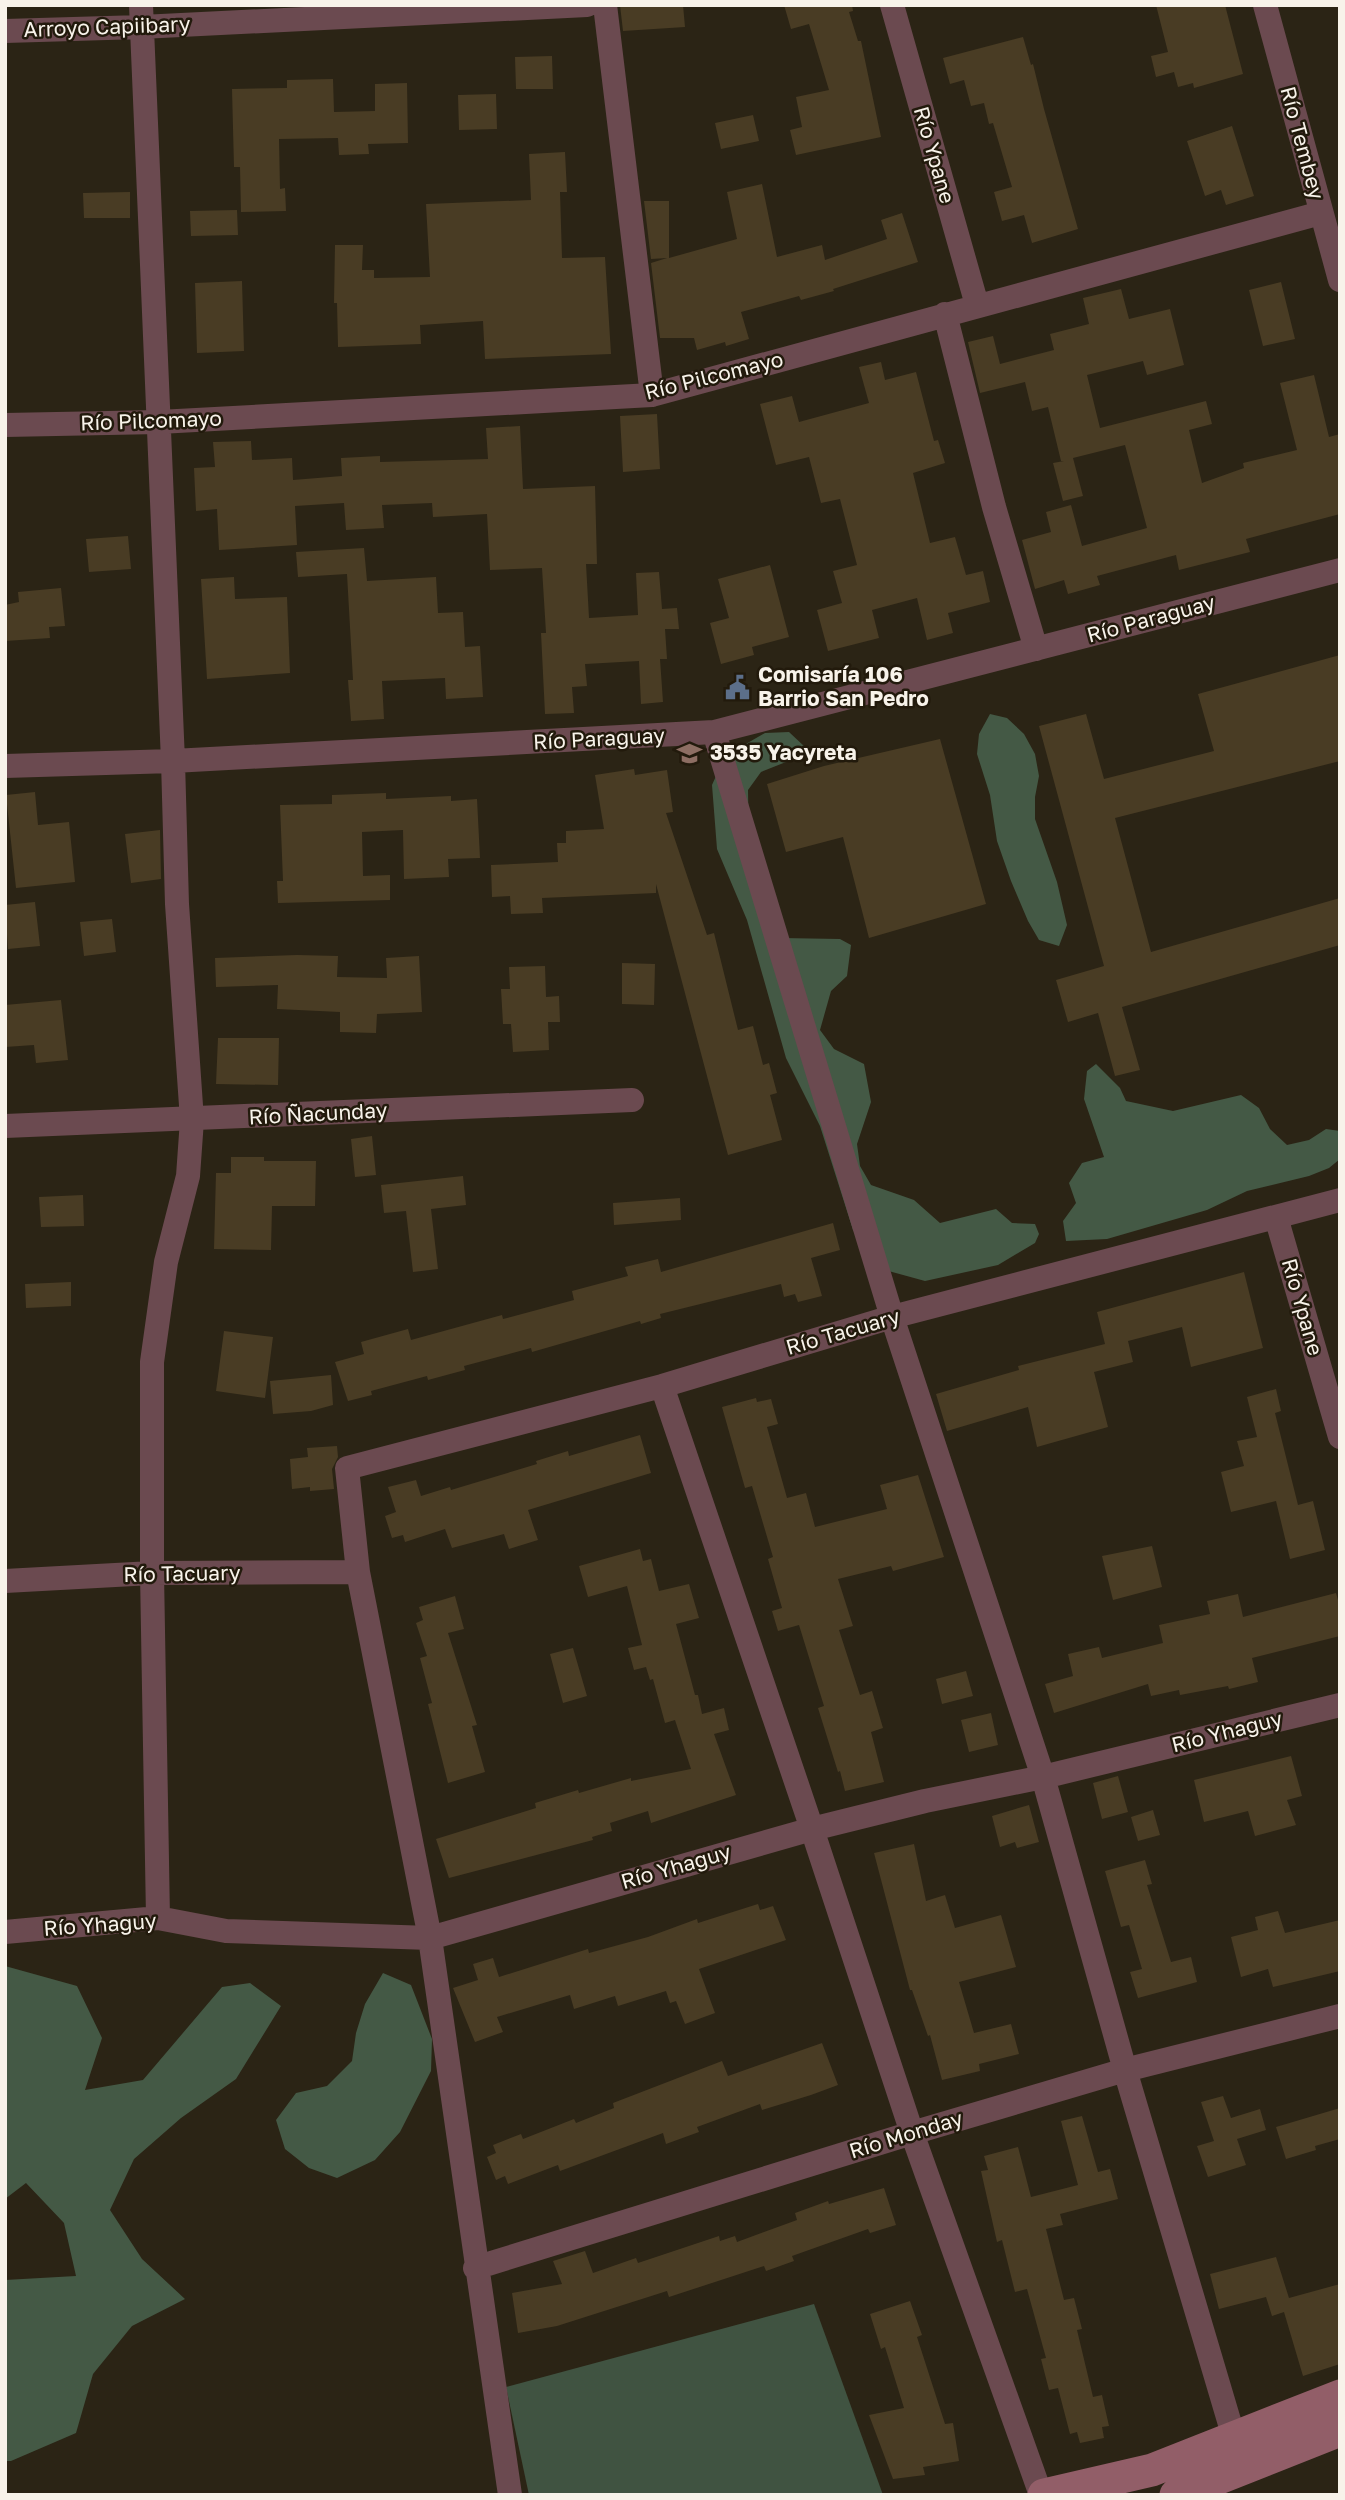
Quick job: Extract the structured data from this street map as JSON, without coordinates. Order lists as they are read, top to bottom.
{
  "streets": {
    "street": [
      "Arroyo Capiibary",
      "Río Tembey",
      "Río Ypane",
      "Río Pilcomayo",
      "Río Paraguay",
      "Río Ñacunday",
      "Río Tacuary",
      "Río Yhaguy",
      "Río Monday"
    ]
  },
  "crossings": [
    ["Río Tembey", "Río Pilcomayo"],
    ["Río Ypane", "Río Pilcomayo"],
    ["Río Ypane", "Río Tacuary"]
  ],
  "places": {
    "public building": ["Comisaría 106 Barrio San Pedro"],
    "school or university": ["3535 Yacyreta"]
  }
}
